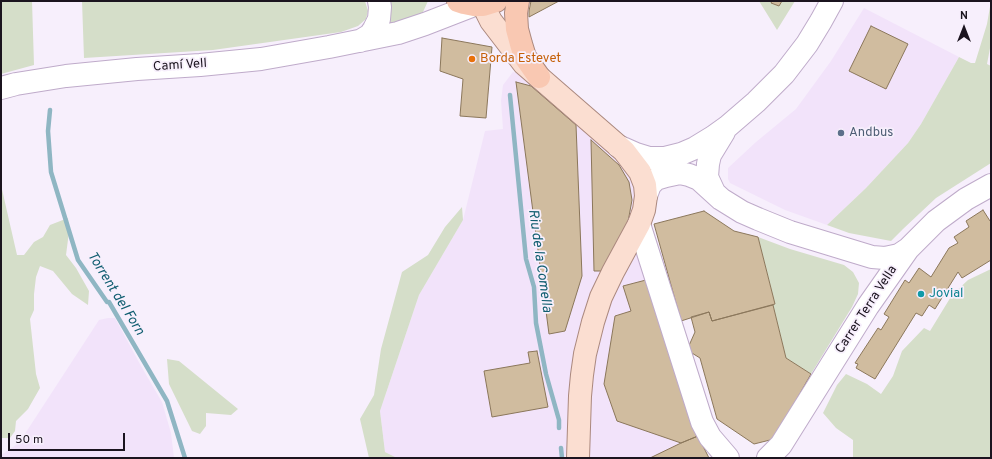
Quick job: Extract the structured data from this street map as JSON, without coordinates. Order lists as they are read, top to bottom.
{
  "streets": {
    "street": ["Camí Vell", "Carrer Terra Vella"]
  },
  "water": ["Riu de la Comella", "Torrent del Forn"],
  "places": ["Borda Estevet", "Andbus", "Jovial"],
  "scale_bar": "50 m",
  "north": "top"
}
